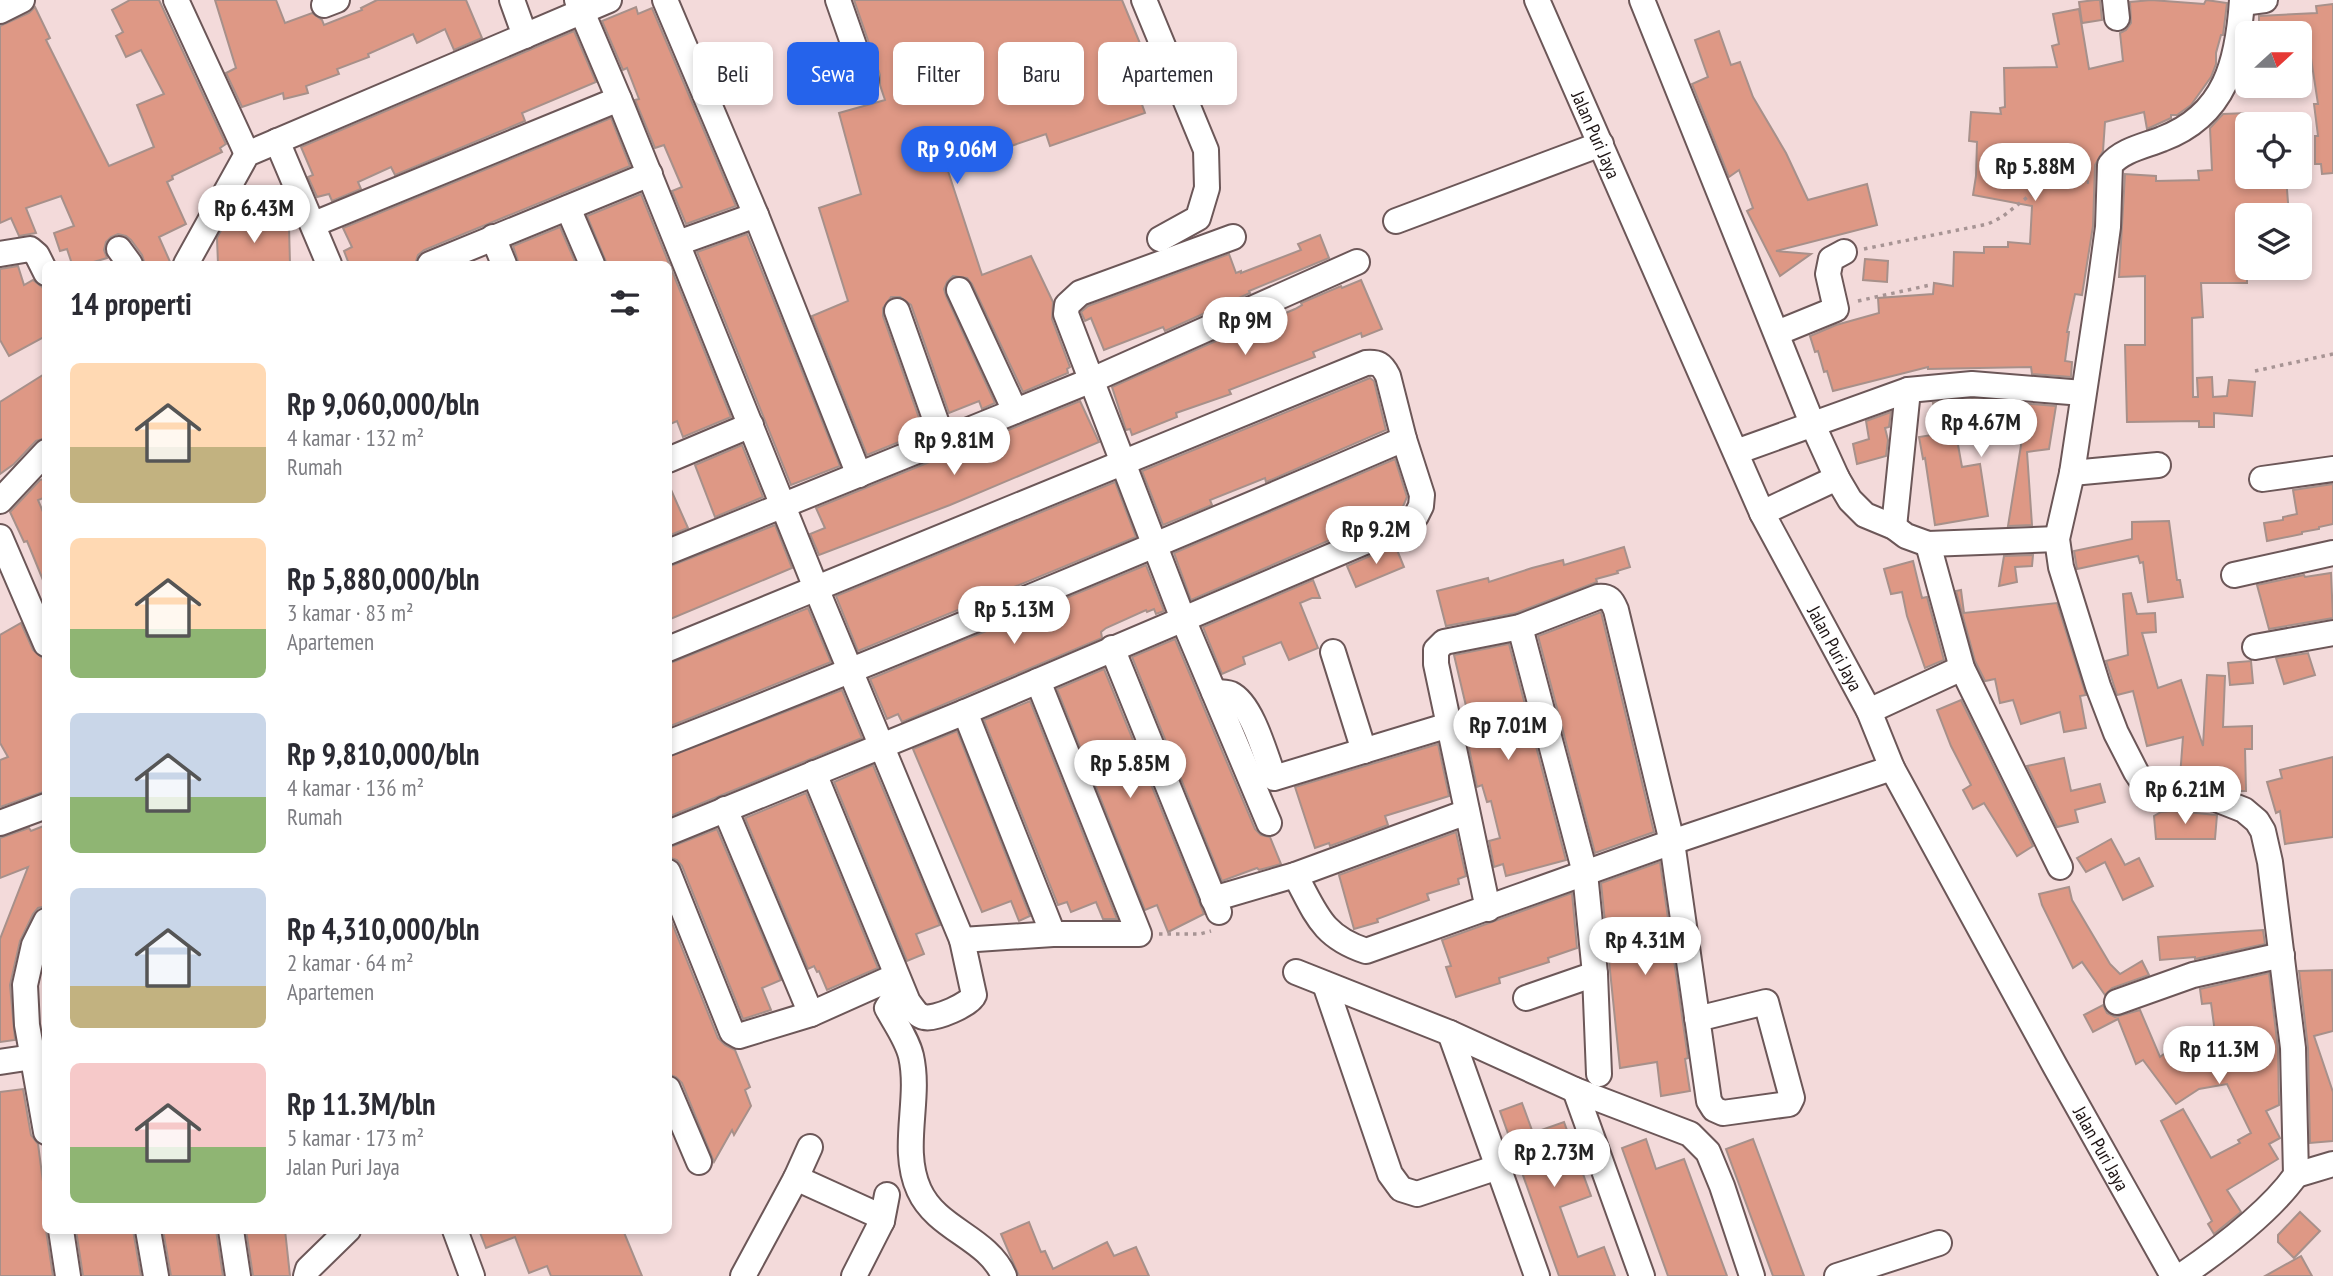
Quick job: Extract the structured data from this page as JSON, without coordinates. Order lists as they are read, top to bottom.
{
  "streets": {
    "street": ["Jalan Puri Jaya"]
  },
  "north": "right",
  "page": {
    "chip": [
      "Beli",
      "Sewa",
      "Filter",
      "Baru",
      "Apartemen"
    ],
    "price": [
      "Rp 9.06M",
      "Rp 5.88M",
      "Rp 6.43M",
      "Rp 9M",
      "Rp 4.67M",
      "Rp 9.81M",
      "Rp 9.2M",
      "Rp 5.13M",
      "Rp 7.01M",
      "Rp 5.85M",
      "Rp 6.21M",
      "Rp 4.31M",
      "Rp 11.3M",
      "Rp 2.73M"
    ],
    "heading": "14 properti",
    "list": [
      {
        "name": "Rp 9,060,000/bln",
        "note": "4 kamar · 132 m² · Rumah"
      },
      {
        "name": "Rp 5,880,000/bln",
        "note": "3 kamar · 83 m² · Apartemen"
      },
      {
        "name": "Rp 9,810,000/bln",
        "note": "4 kamar · 136 m² · Rumah"
      },
      {
        "name": "Rp 4,310,000/bln",
        "note": "2 kamar · 64 m² · Apartemen"
      },
      {
        "name": "Rp 11.3M/bln",
        "note": "5 kamar · 173 m² · Jalan Puri Jaya"
      }
    ]
  }
}
